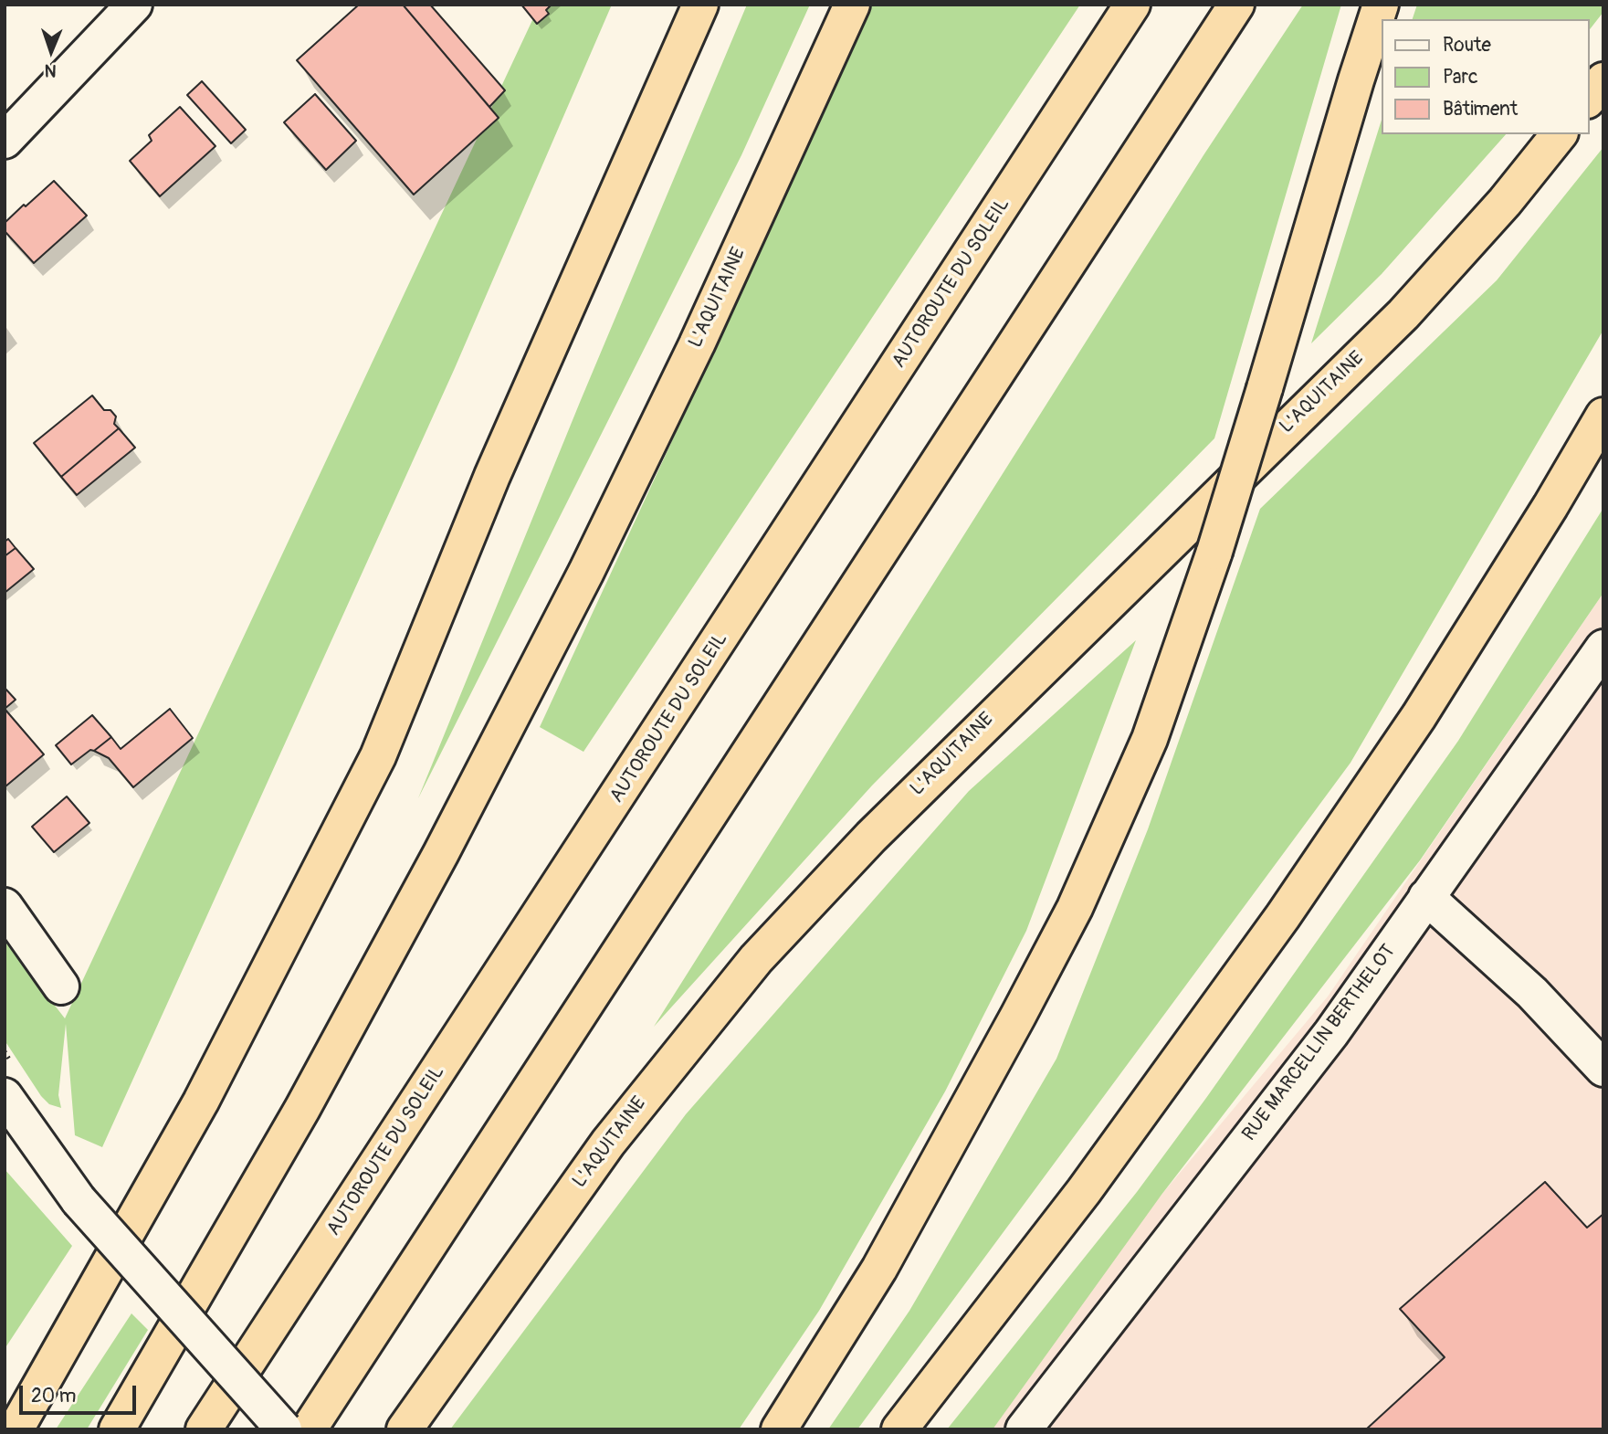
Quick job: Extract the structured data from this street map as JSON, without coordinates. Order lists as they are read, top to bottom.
{
  "streets": {
    "highway": ["AUTOROUTE DU SOLEIL", "L'AQUITAINE"],
    "street": ["RUE MARCELLIN BERTHELOT"]
  },
  "legend": ["Route", "Parc", "Bâtiment"],
  "scale_bar": "20 m",
  "north": "bottom"
}
